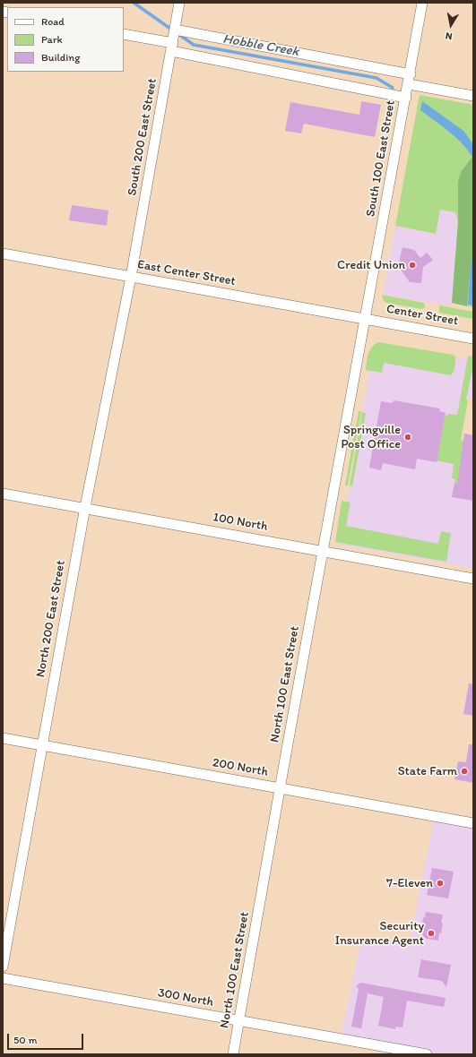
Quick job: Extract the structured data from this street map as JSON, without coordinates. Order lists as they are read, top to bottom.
{
  "streets": {
    "street": [
      "South 200 East Street",
      "South 100 East Street",
      "East Center Street",
      "Center Street",
      "100 North",
      "North 200 East Street",
      "North 100 East Street",
      "200 North",
      "300 North"
    ]
  },
  "crossings": [
    ["South 200 East Street", "East Center Street"],
    ["South 200 East Street", "North 200 East Street"],
    ["South 100 East Street", "East Center Street"],
    ["South 100 East Street", "Center Street"],
    ["South 100 East Street", "North 100 East Street"],
    ["East Center Street", "Center Street"],
    ["East Center Street", "North 200 East Street"],
    ["East Center Street", "North 100 East Street"],
    ["Center Street", "North 100 East Street"],
    ["100 North", "North 200 East Street"],
    ["100 North", "North 100 East Street"],
    ["North 200 East Street", "200 North"],
    ["North 100 East Street", "200 North"],
    ["North 100 East Street", "300 North"]
  ],
  "water": ["Hobble Creek"],
  "places": [
    "Credit Union",
    "Springville Post Office",
    "State Farm",
    "7-Eleven",
    "Security Insurance Agent"
  ],
  "legend": ["Road", "Park", "Building"],
  "scale_bar": "50 m",
  "north": "bottom"
}
